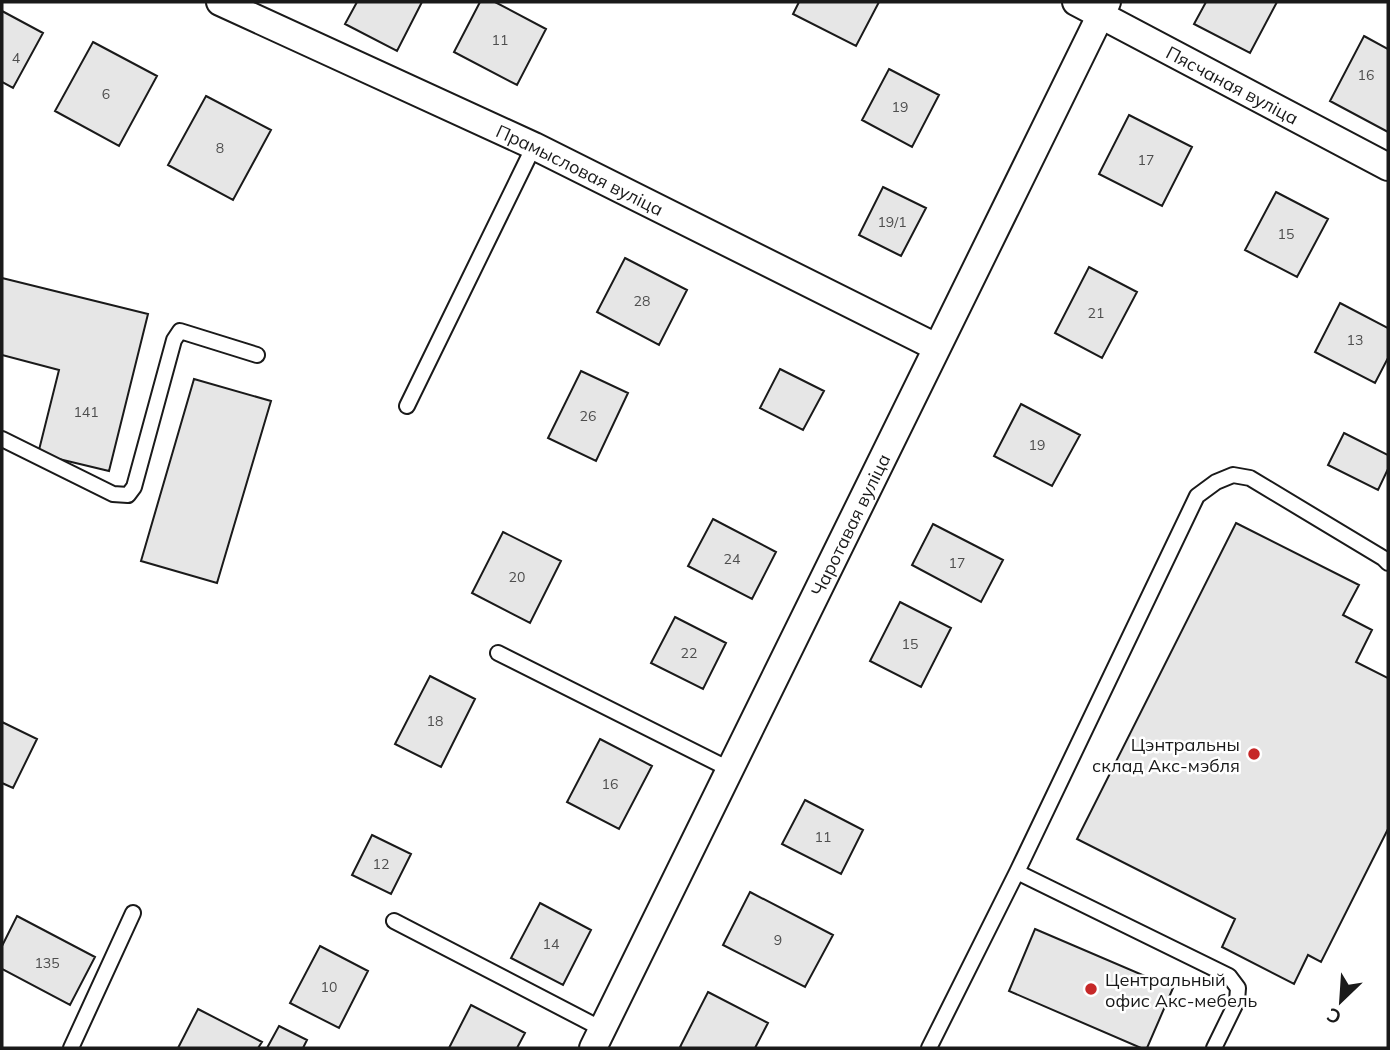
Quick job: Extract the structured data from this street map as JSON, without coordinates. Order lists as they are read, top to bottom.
{
  "streets": {
    "street": ["Пясчаная вуліца", "Прамысловая вуліца", "Чаротавая вуліца"]
  },
  "crossings": [
    ["Пясчаная вуліца", "Чаротавая вуліца"],
    ["Прамысловая вуліца", "Чаротавая вуліца"]
  ],
  "places": ["Цэнтральны склад Акс-мэбля", "Центральный офис Акс-мебель"],
  "house_numbers": [
    "11",
    "4",
    "16",
    "6",
    "19",
    "8",
    "17",
    "19/1",
    "15",
    "28",
    "21",
    "13",
    "141",
    "26",
    "19",
    "24",
    "17",
    "20",
    "15",
    "22",
    "18",
    "16",
    "11",
    "12",
    "9",
    "14",
    "135",
    "10"
  ],
  "north": "bottom left"
}
